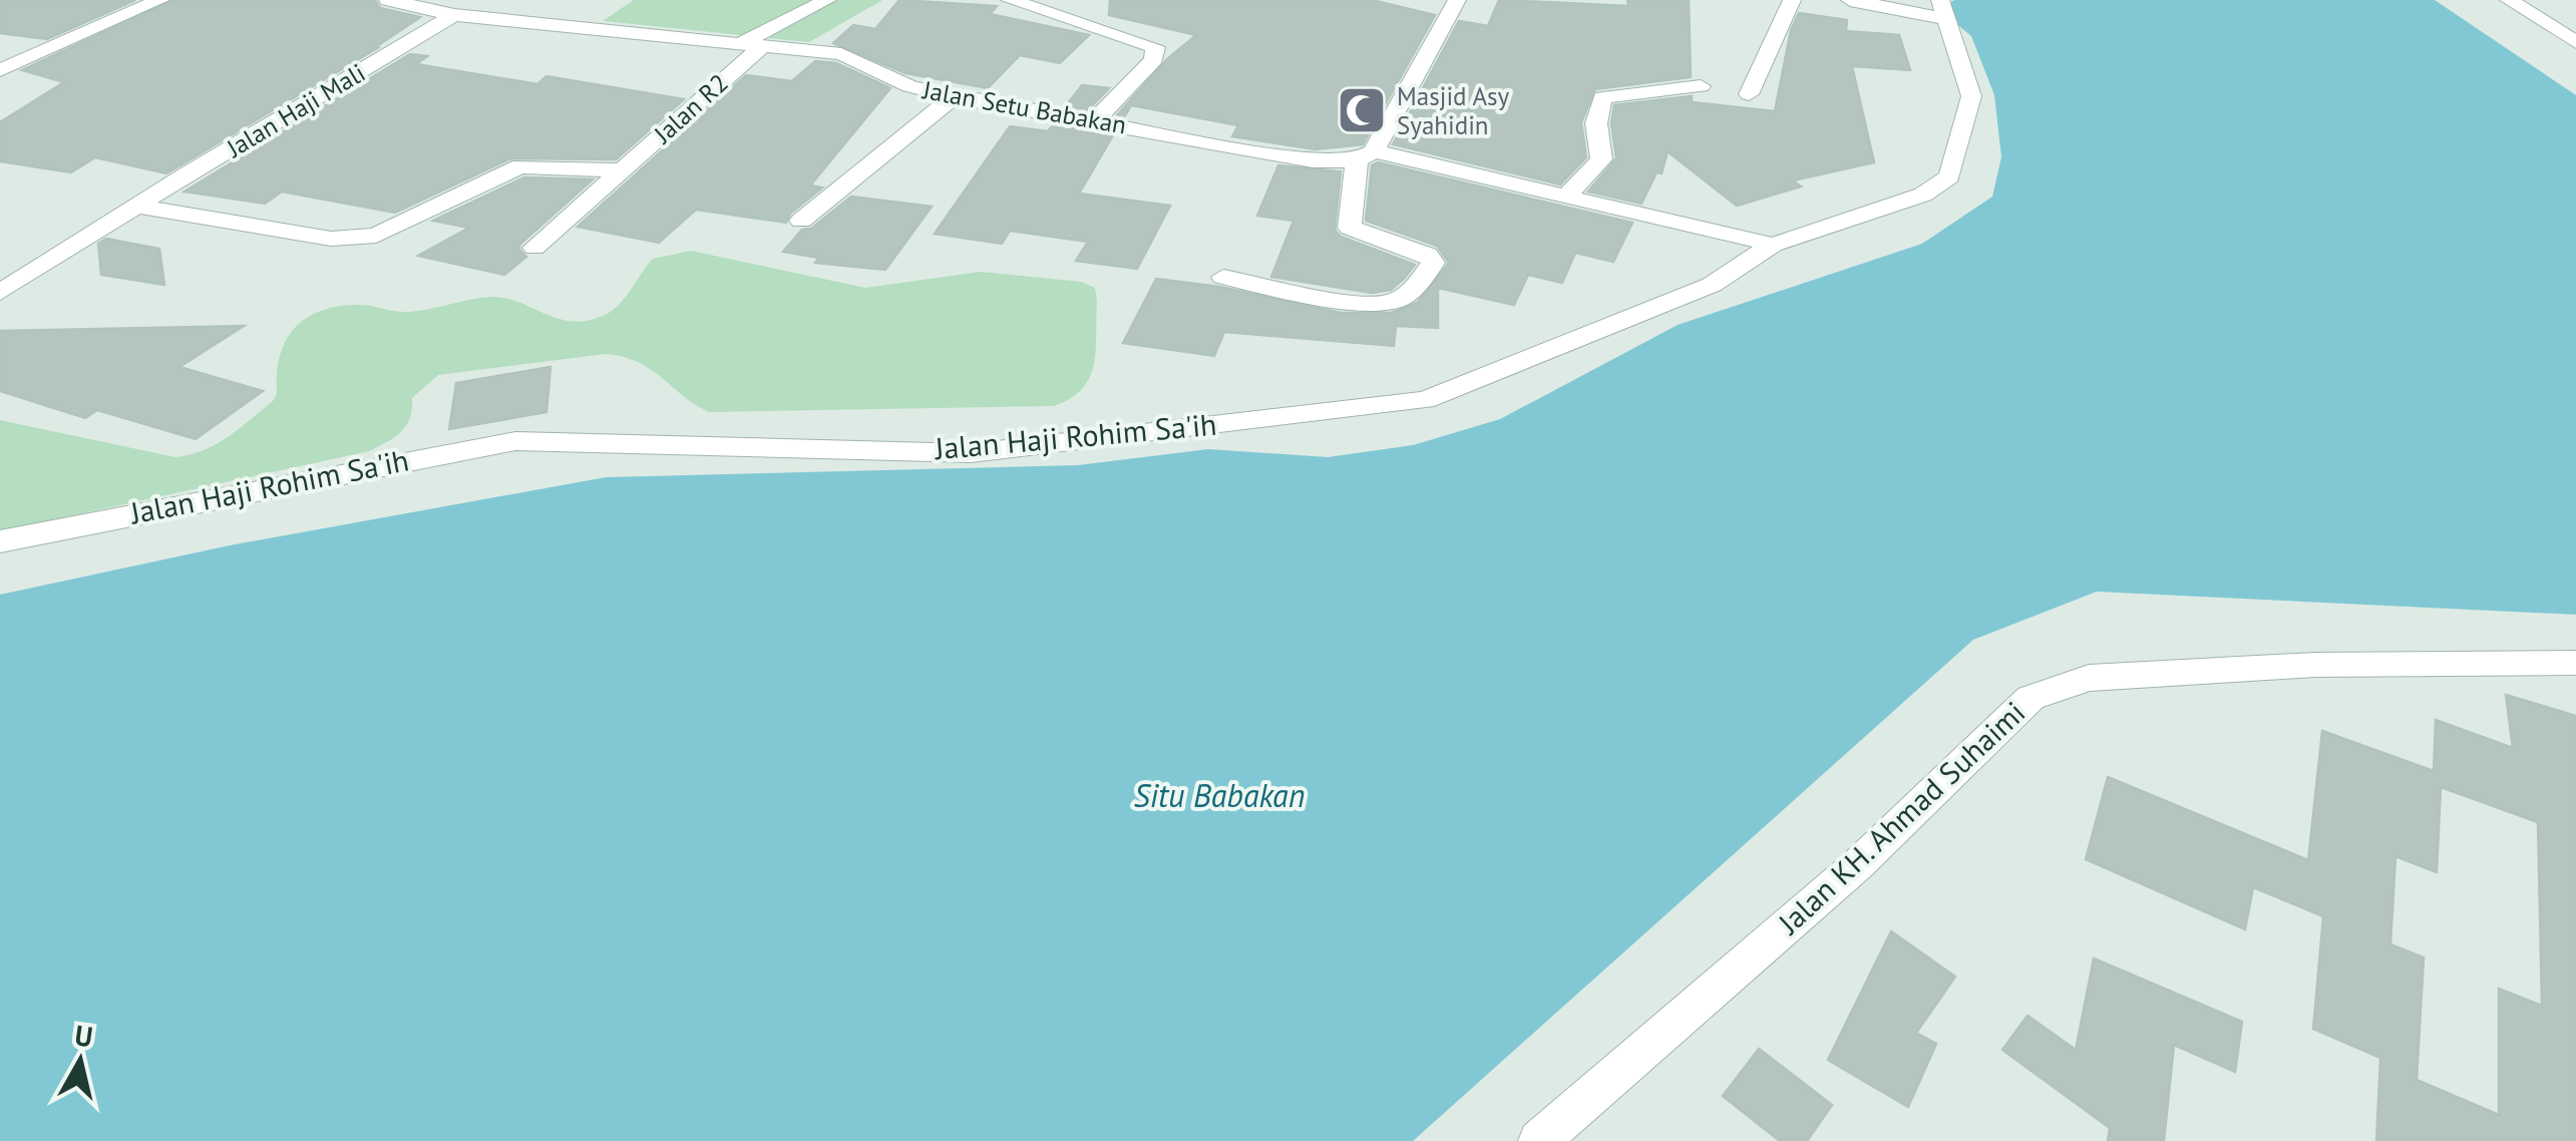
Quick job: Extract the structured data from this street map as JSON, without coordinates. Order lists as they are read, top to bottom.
{
  "streets": {
    "street": [
      "Jalan Setu Babakan",
      "Jalan R2",
      "Jalan Haji Mali",
      "Jalan Haji Rohim Sa'ih",
      "Jalan KH. Ahmad Suhaimi"
    ]
  },
  "crossings": [
    ["Jalan Setu Babakan", "Jalan R2"],
    ["Jalan Setu Babakan", "Jalan Haji Mali"],
    ["Jalan Setu Babakan", "Jalan Haji Rohim Sa'ih"]
  ],
  "water": ["Situ Babakan"],
  "places": {
    "mosque": ["Masjid Asy Syahidin"]
  },
  "north": "top"
}
